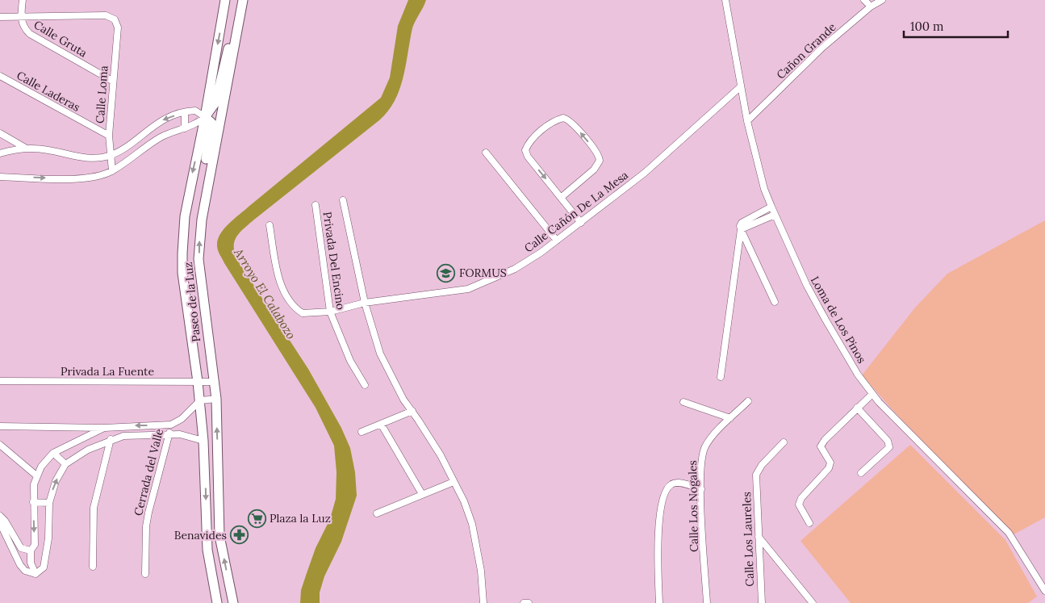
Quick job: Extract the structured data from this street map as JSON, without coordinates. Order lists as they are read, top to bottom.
{
  "streets": {
    "street": [
      "Calle Gruta",
      "Cañon Grande",
      "Calle Laderas",
      "Calle Loma",
      "Calle Cañón De La Mesa",
      "Privada Del Encino",
      "Paseo de la Luz",
      "Loma de Los Pinos",
      "Privada La Fuente",
      "Cerrada del Valle",
      "Calle Los Nogales",
      "Calle Los Laureles"
    ]
  },
  "crossings": [
    ["Calle Gruta", "Calle Loma"],
    ["Cañon Grande", "Loma de Los Pinos"],
    ["Calle Laderas", "Calle Loma"],
    ["Calle Cañón De La Mesa", "Privada Del Encino"],
    ["Calle Cañón De La Mesa", "Loma de Los Pinos"],
    ["Paseo de la Luz", "Privada La Fuente"]
  ],
  "water": ["Arroyo El Calabozo"],
  "places": {
    "school or university": ["FORMUS"],
    "supermarket": ["Plaza la Luz"],
    "pharmacy": ["Benavides"]
  },
  "scale_bar": "100 m"
}
